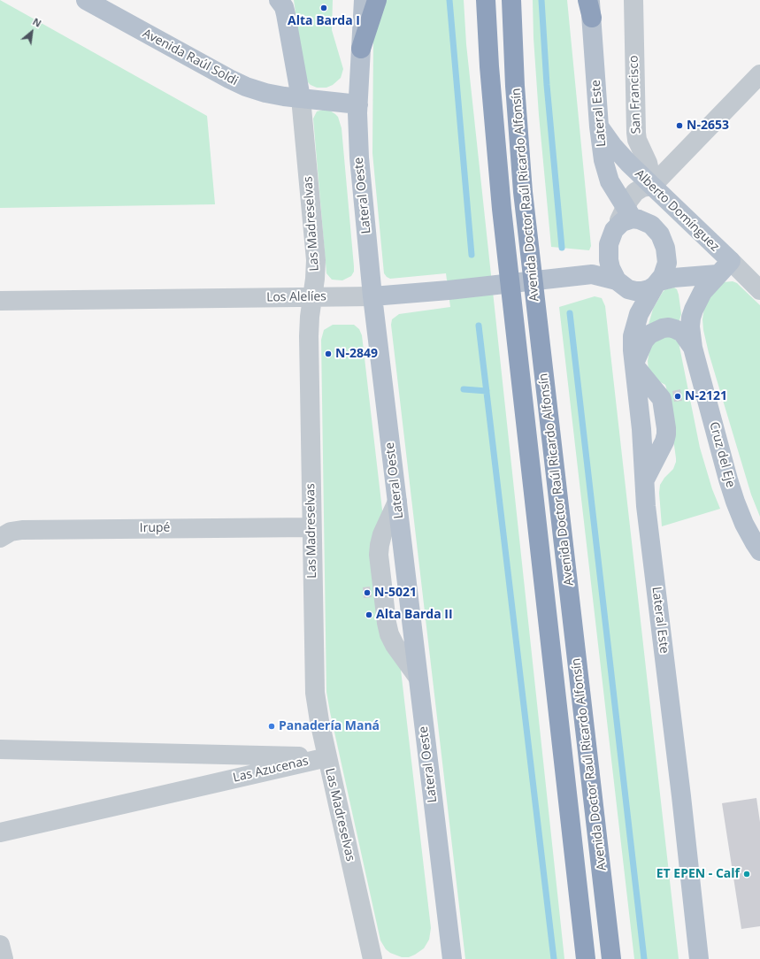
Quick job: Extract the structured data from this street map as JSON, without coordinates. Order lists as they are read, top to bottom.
{
  "streets": {
    "highway": ["Avenida Doctor Raúl Ricardo Alfonsín"],
    "main road": [
      "Avenida Raúl Soldi",
      "Lateral Este",
      "Lateral Oeste",
      "Alberto Domínguez",
      "Los Alelíes",
      "Cruz del Eje"
    ],
    "street": [
      "San Francisco",
      "Las Madreselvas",
      "Irupé",
      "Las Azucenas"
    ]
  },
  "crossings": [
    ["Avenida Raúl Soldi", "Lateral Oeste"],
    ["Avenida Raúl Soldi", "Las Madreselvas"],
    ["San Francisco", "Alberto Domínguez"],
    ["Lateral Este", "Alberto Domínguez"],
    ["Lateral Este", "Los Alelíes"],
    ["Lateral Oeste", "Los Alelíes"],
    ["Alberto Domínguez", "Cruz del Eje"],
    ["Las Madreselvas", "Los Alelíes"],
    ["Las Madreselvas", "Irupé"],
    ["Las Madreselvas", "Las Azucenas"]
  ],
  "places": [
    "Alta Barda I",
    "N-2653",
    "N-2849",
    "N-2121",
    "N-5021",
    "Alta Barda II",
    "Panadería Maná",
    "ET EPEN - Calf"
  ],
  "north": "top right"
}
